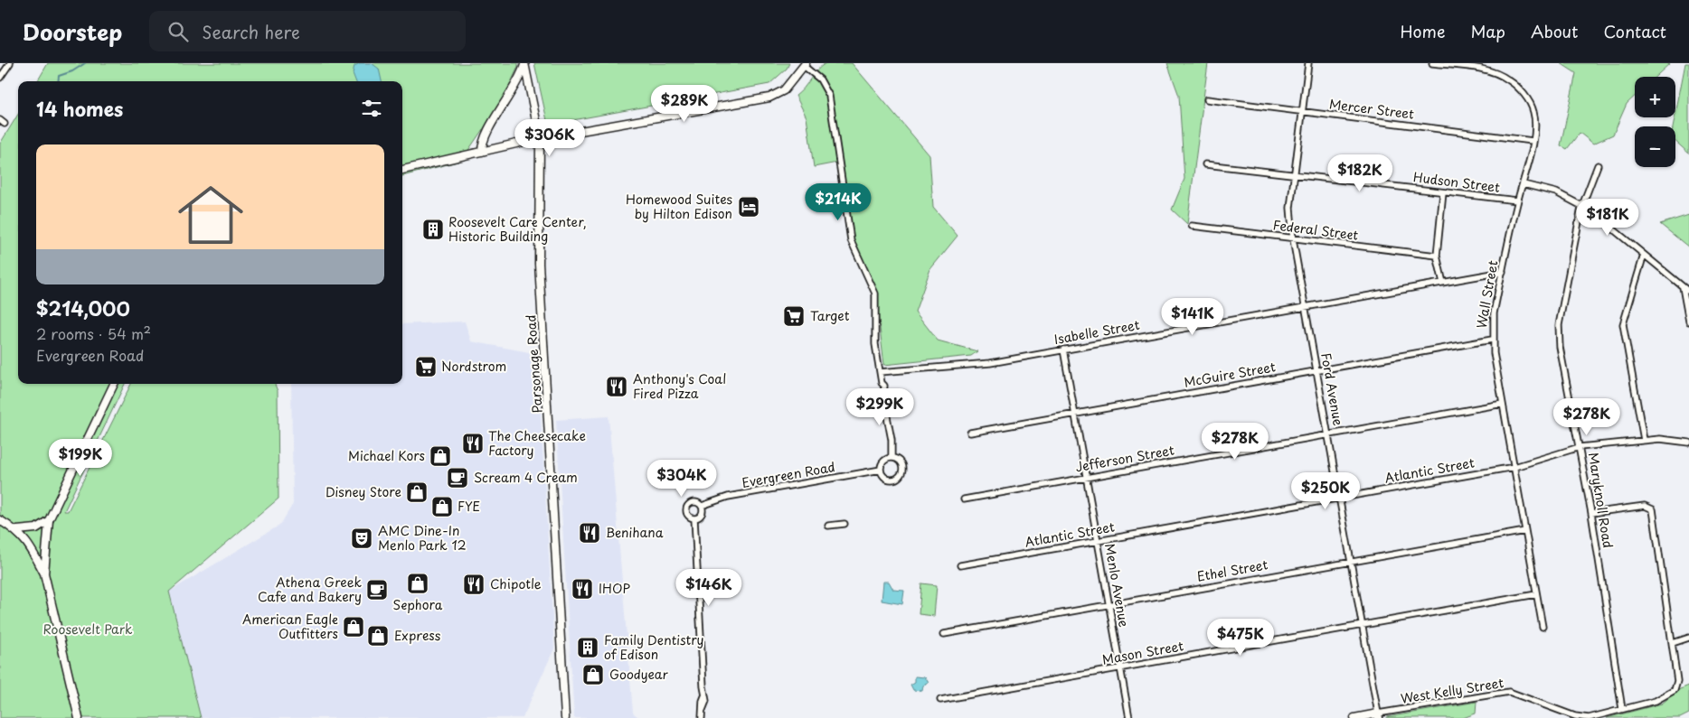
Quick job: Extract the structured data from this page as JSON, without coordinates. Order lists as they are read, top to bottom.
{
  "streets": {
    "street": [
      "Mercer Street",
      "Hudson Street",
      "Federal Street",
      "Wall Street",
      "Isabelle Street",
      "Parsonage Road",
      "McGuire Street",
      "Ford Avenue",
      "Jefferson Street",
      "Atlantic Street",
      "Evergreen Road",
      "Maryknoll Road",
      "Ethel Street",
      "Menlo Avenue",
      "Mason Street",
      "West Kelly Street"
    ]
  },
  "crossings": [
    ["Mercer Street", "Wall Street"],
    ["Mercer Street", "Ford Avenue"],
    ["Hudson Street", "Wall Street"],
    ["Hudson Street", "Ford Avenue"],
    ["Federal Street", "Ford Avenue"],
    ["Wall Street", "Isabelle Street"],
    ["Wall Street", "McGuire Street"],
    ["Wall Street", "Jefferson Street"],
    ["Wall Street", "Atlantic Street"],
    ["Wall Street", "Ethel Street"],
    ["Wall Street", "Mason Street"],
    ["Isabelle Street", "Ford Avenue"],
    ["Isabelle Street", "Menlo Avenue"],
    ["McGuire Street", "Ford Avenue"],
    ["McGuire Street", "Menlo Avenue"],
    ["Ford Avenue", "Jefferson Street"],
    ["Ford Avenue", "Atlantic Street"],
    ["Ford Avenue", "Ethel Street"],
    ["Ford Avenue", "Mason Street"],
    ["Ford Avenue", "West Kelly Street"],
    ["Jefferson Street", "Menlo Avenue"],
    ["Atlantic Street", "Maryknoll Road"],
    ["Atlantic Street", "Menlo Avenue"],
    ["Maryknoll Road", "West Kelly Street"],
    ["Ethel Street", "Menlo Avenue"],
    ["Menlo Avenue", "Mason Street"]
  ],
  "parks": ["Roosevelt Park"],
  "places": {
    "hotel": ["Homewood Suites by Hilton Edison"],
    "building": ["Roosevelt Care Center, Historic Building", "Family Dentistry of Edison"],
    "supermarket": ["Target", "Nordstrom"],
    "restaurant": [
      "Anthony's Coal Fired Pizza",
      "The Cheesecake Factory",
      "Benihana",
      "Chipotle",
      "IHOP"
    ],
    "shop": [
      "Michael Kors",
      "Disney Store",
      "FYE",
      "Sephora",
      "American Eagle Outfitters",
      "Express",
      "Goodyear"
    ],
    "cafe": ["Scream 4 Cream", "Athena Greek Cafe and Bakery"],
    "theatre": ["AMC Dine-In Menlo Park 12"]
  },
  "page": {
    "header": "Doorstep",
    "search": "Search here",
    "nav": [
      "Home",
      "Map",
      "About",
      "Contact"
    ],
    "map_buttons": ["+", "−"],
    "heading": "14 homes",
    "price": [
      "$289K",
      "$306K",
      "$182K",
      "$214K",
      "$181K",
      "$141K",
      "$299K",
      "$278K",
      "$278K",
      "$199K",
      "$304K",
      "$250K",
      "$146K",
      "$475K"
    ],
    "list": [
      {
        "name": "$214,000",
        "note": "2 rooms · 54 m² · Evergreen Road"
      }
    ]
  }
}
